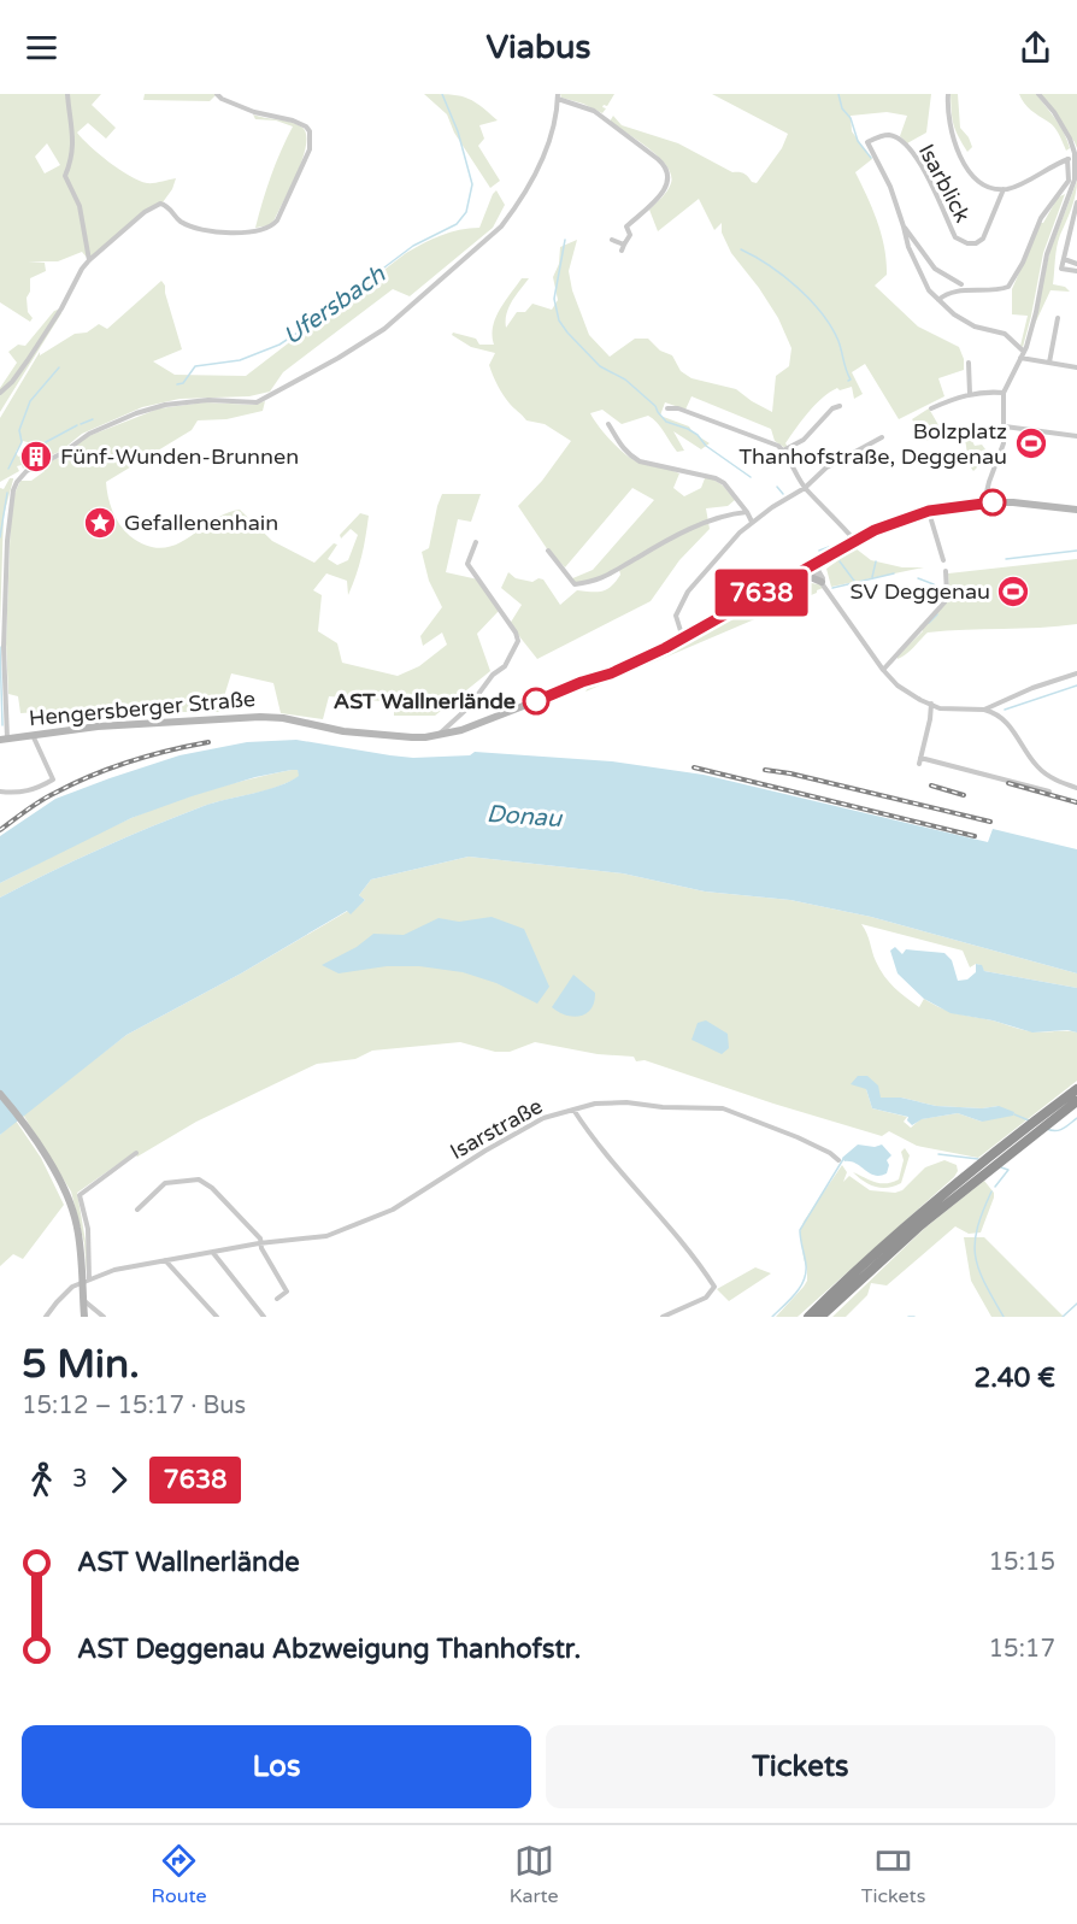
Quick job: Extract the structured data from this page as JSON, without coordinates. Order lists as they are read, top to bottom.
{
  "streets": {
    "main road": ["Hengersberger Straße"],
    "street": ["Isarblick", "Isarstraße"]
  },
  "water": ["Ufersbach", "Donau"],
  "places": {
    "sports": ["Bolzplatz Thanhofstraße, Deggenau", "SV Deggenau"],
    "building": ["Fünf-Wunden-Brunnen"],
    "place": ["Gefallenenhain"],
    "other": ["AST Wallnerlände"]
  },
  "lines": ["bus line 7638"],
  "page": {
    "header": "Viabus",
    "on_map": "7638",
    "heading": ["5 Min.", "15:12 – 15:17 · Bus", "2.40 €"],
    "legs": ["3", "7638"],
    "list": [
      {
        "name": "AST Wallnerlände",
        "value": "15:15"
      },
      {
        "name": "AST Deggenau Abzweigung Thanhofstr.",
        "value": "15:17"
      }
    ],
    "buttons": ["Los", "Tickets"],
    "tabs": ["Route", "Karte", "Tickets"]
  }
}
